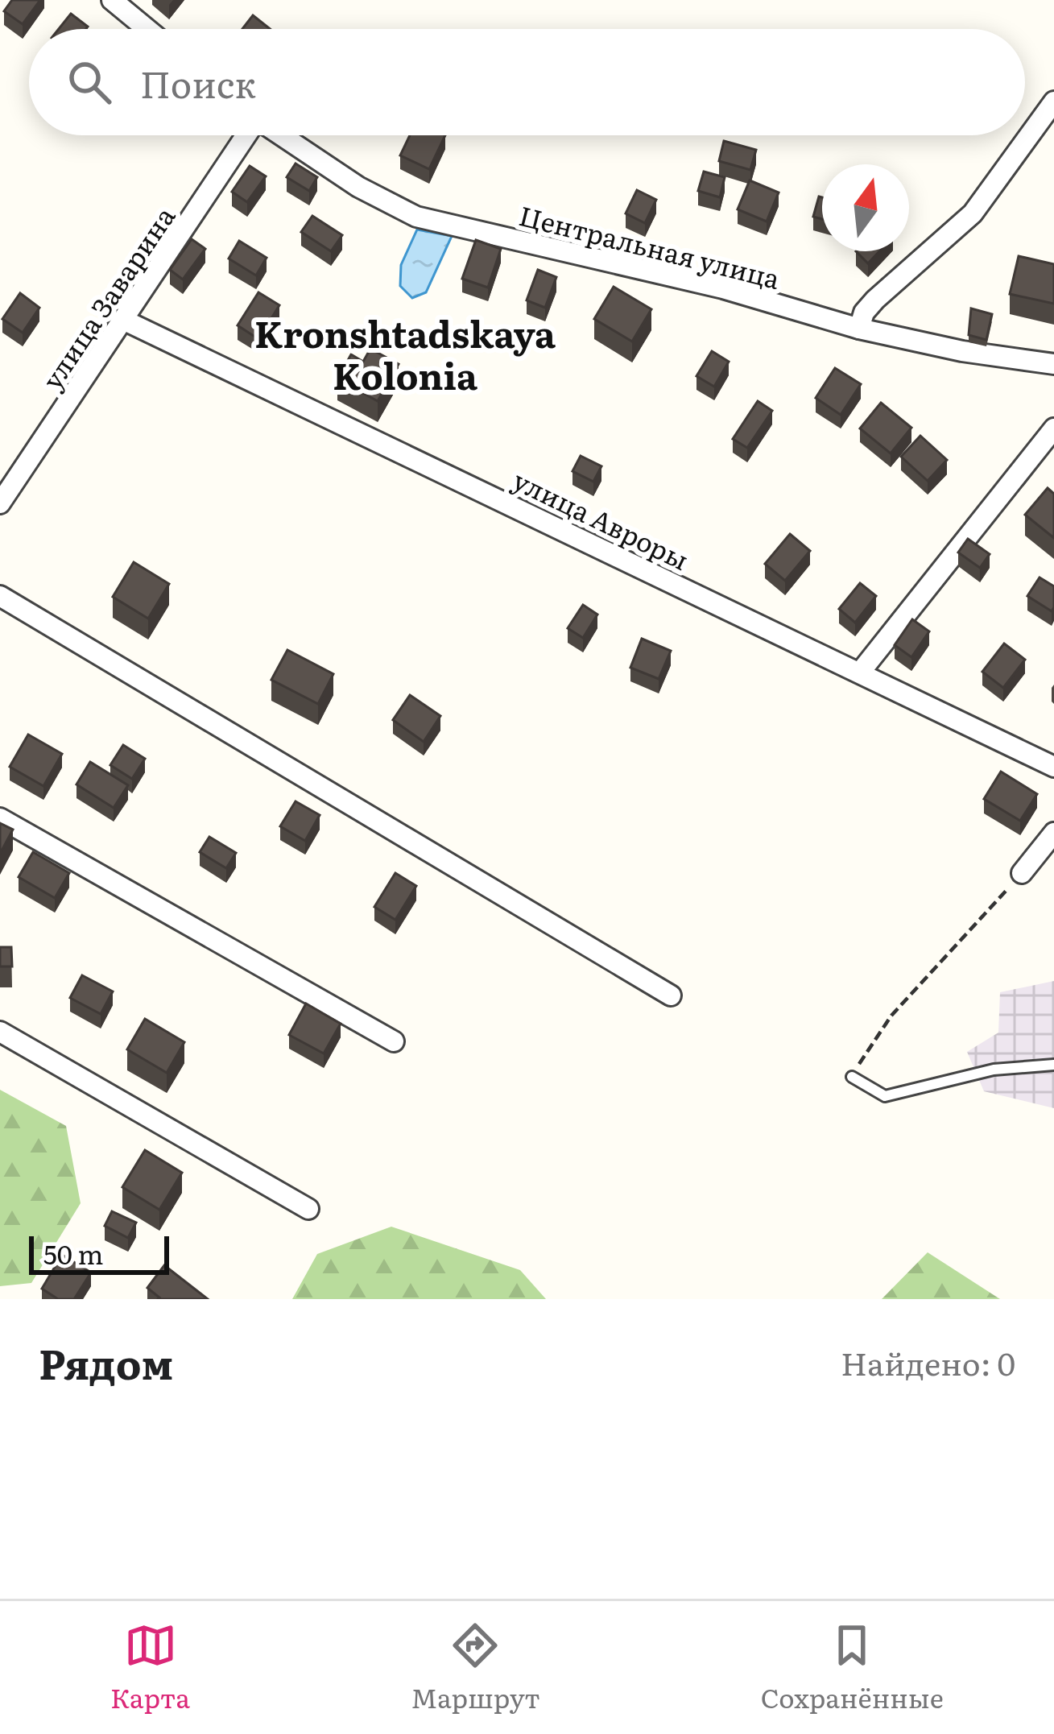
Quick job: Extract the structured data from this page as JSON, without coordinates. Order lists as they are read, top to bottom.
{
  "streets": {
    "street": ["Центральная улица", "улица Заварина", "улица Авроры"]
  },
  "crossings": [
    ["улица Заварина", "улица Авроры"]
  ],
  "districts": ["Kronshtadskaya Kolonia"],
  "scale_bar": "50 m",
  "north": "top",
  "page": {
    "search": "Поиск",
    "scale": "50 m",
    "heading": ["Рядом", "Найдено: 0"],
    "nav": ["Карта", "Маршрут", "Сохранённые"]
  }
}
